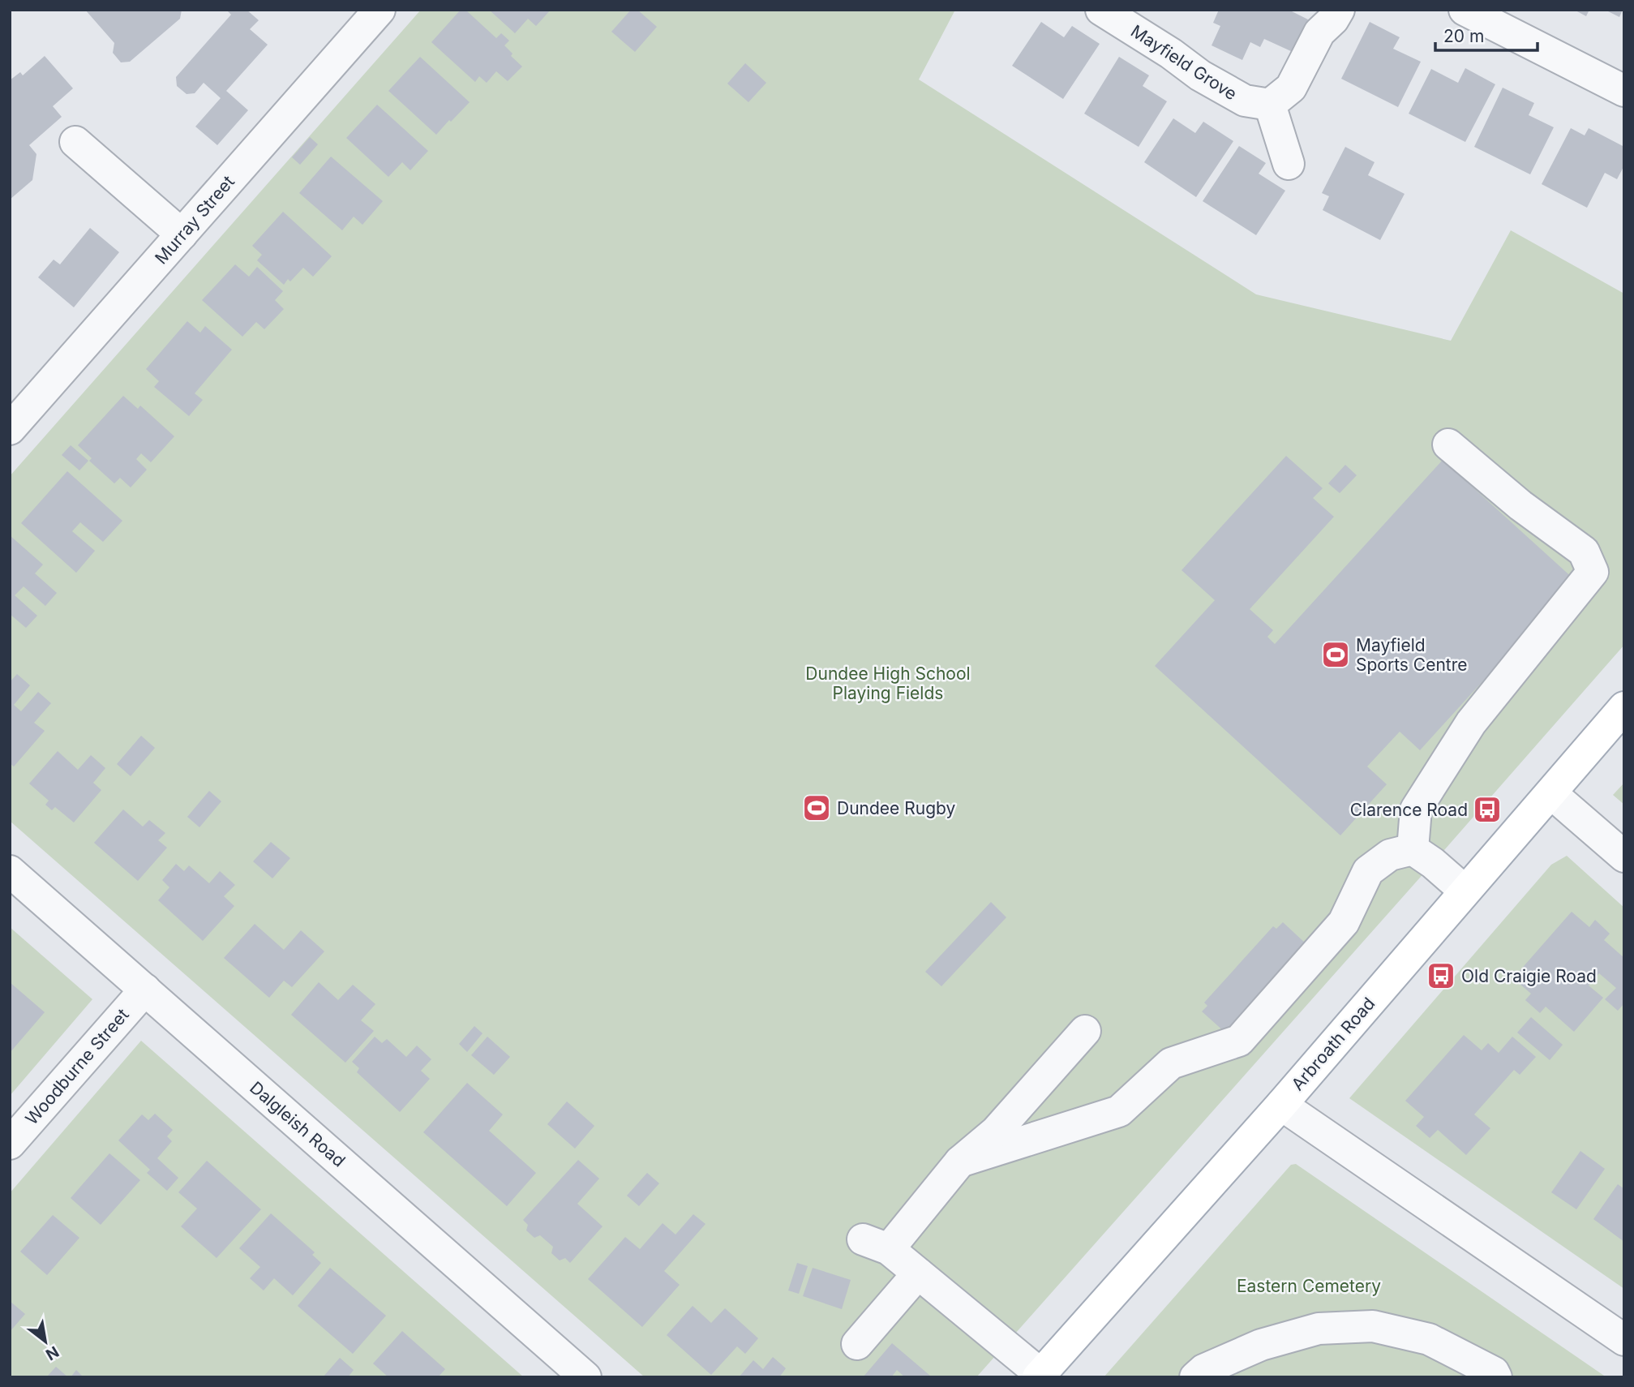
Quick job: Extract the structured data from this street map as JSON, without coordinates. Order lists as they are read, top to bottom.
{
  "streets": {
    "main road": ["Arbroath Road"],
    "street": [
      "Mayfield Grove",
      "Murray Street",
      "Woodburne Street",
      "Dalgleish Road"
    ]
  },
  "crossings": [
    ["Woodburne Street", "Dalgleish Road"]
  ],
  "parks": ["Dundee High School Playing Fields", "Eastern Cemetery"],
  "places": {
    "sports": ["Mayfield Sports Centre", "Dundee Rugby"],
    "bus stop": ["Clarence Road", "Old Craigie Road"]
  },
  "scale_bar": "20 m",
  "north": "bottom right"
}
